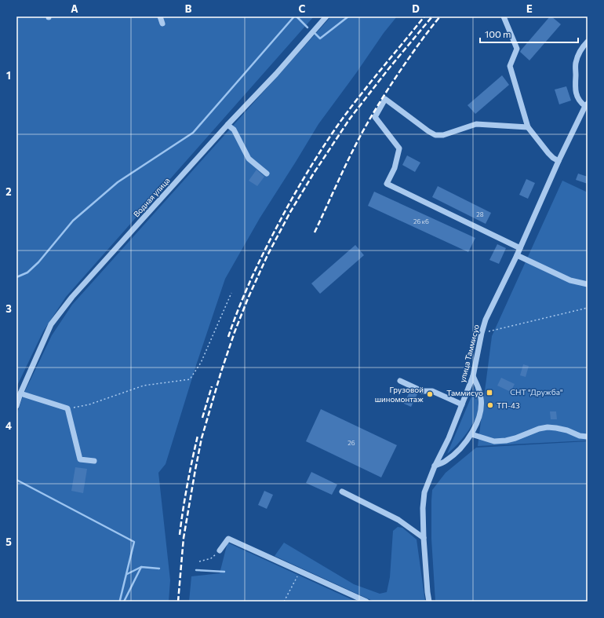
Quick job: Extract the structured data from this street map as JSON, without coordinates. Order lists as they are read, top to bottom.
{
  "streets": {
    "street": ["Водная улица", "улица Таммисуо"]
  },
  "parks": ["СНТ \"Дружба\""],
  "places": {
    "transit": ["Таммисуо"],
    "other": ["Грузовой шиномонтаж", "ТП-43"]
  },
  "house_numbers": ["28", "26 к6", "26"],
  "scale_bar": "100 m",
  "grid": {
    "columns": [
      "A",
      "B",
      "C",
      "D",
      "E"
    ],
    "rows": [
      "1",
      "2",
      "3",
      "4",
      "5"
    ]
  }
}
